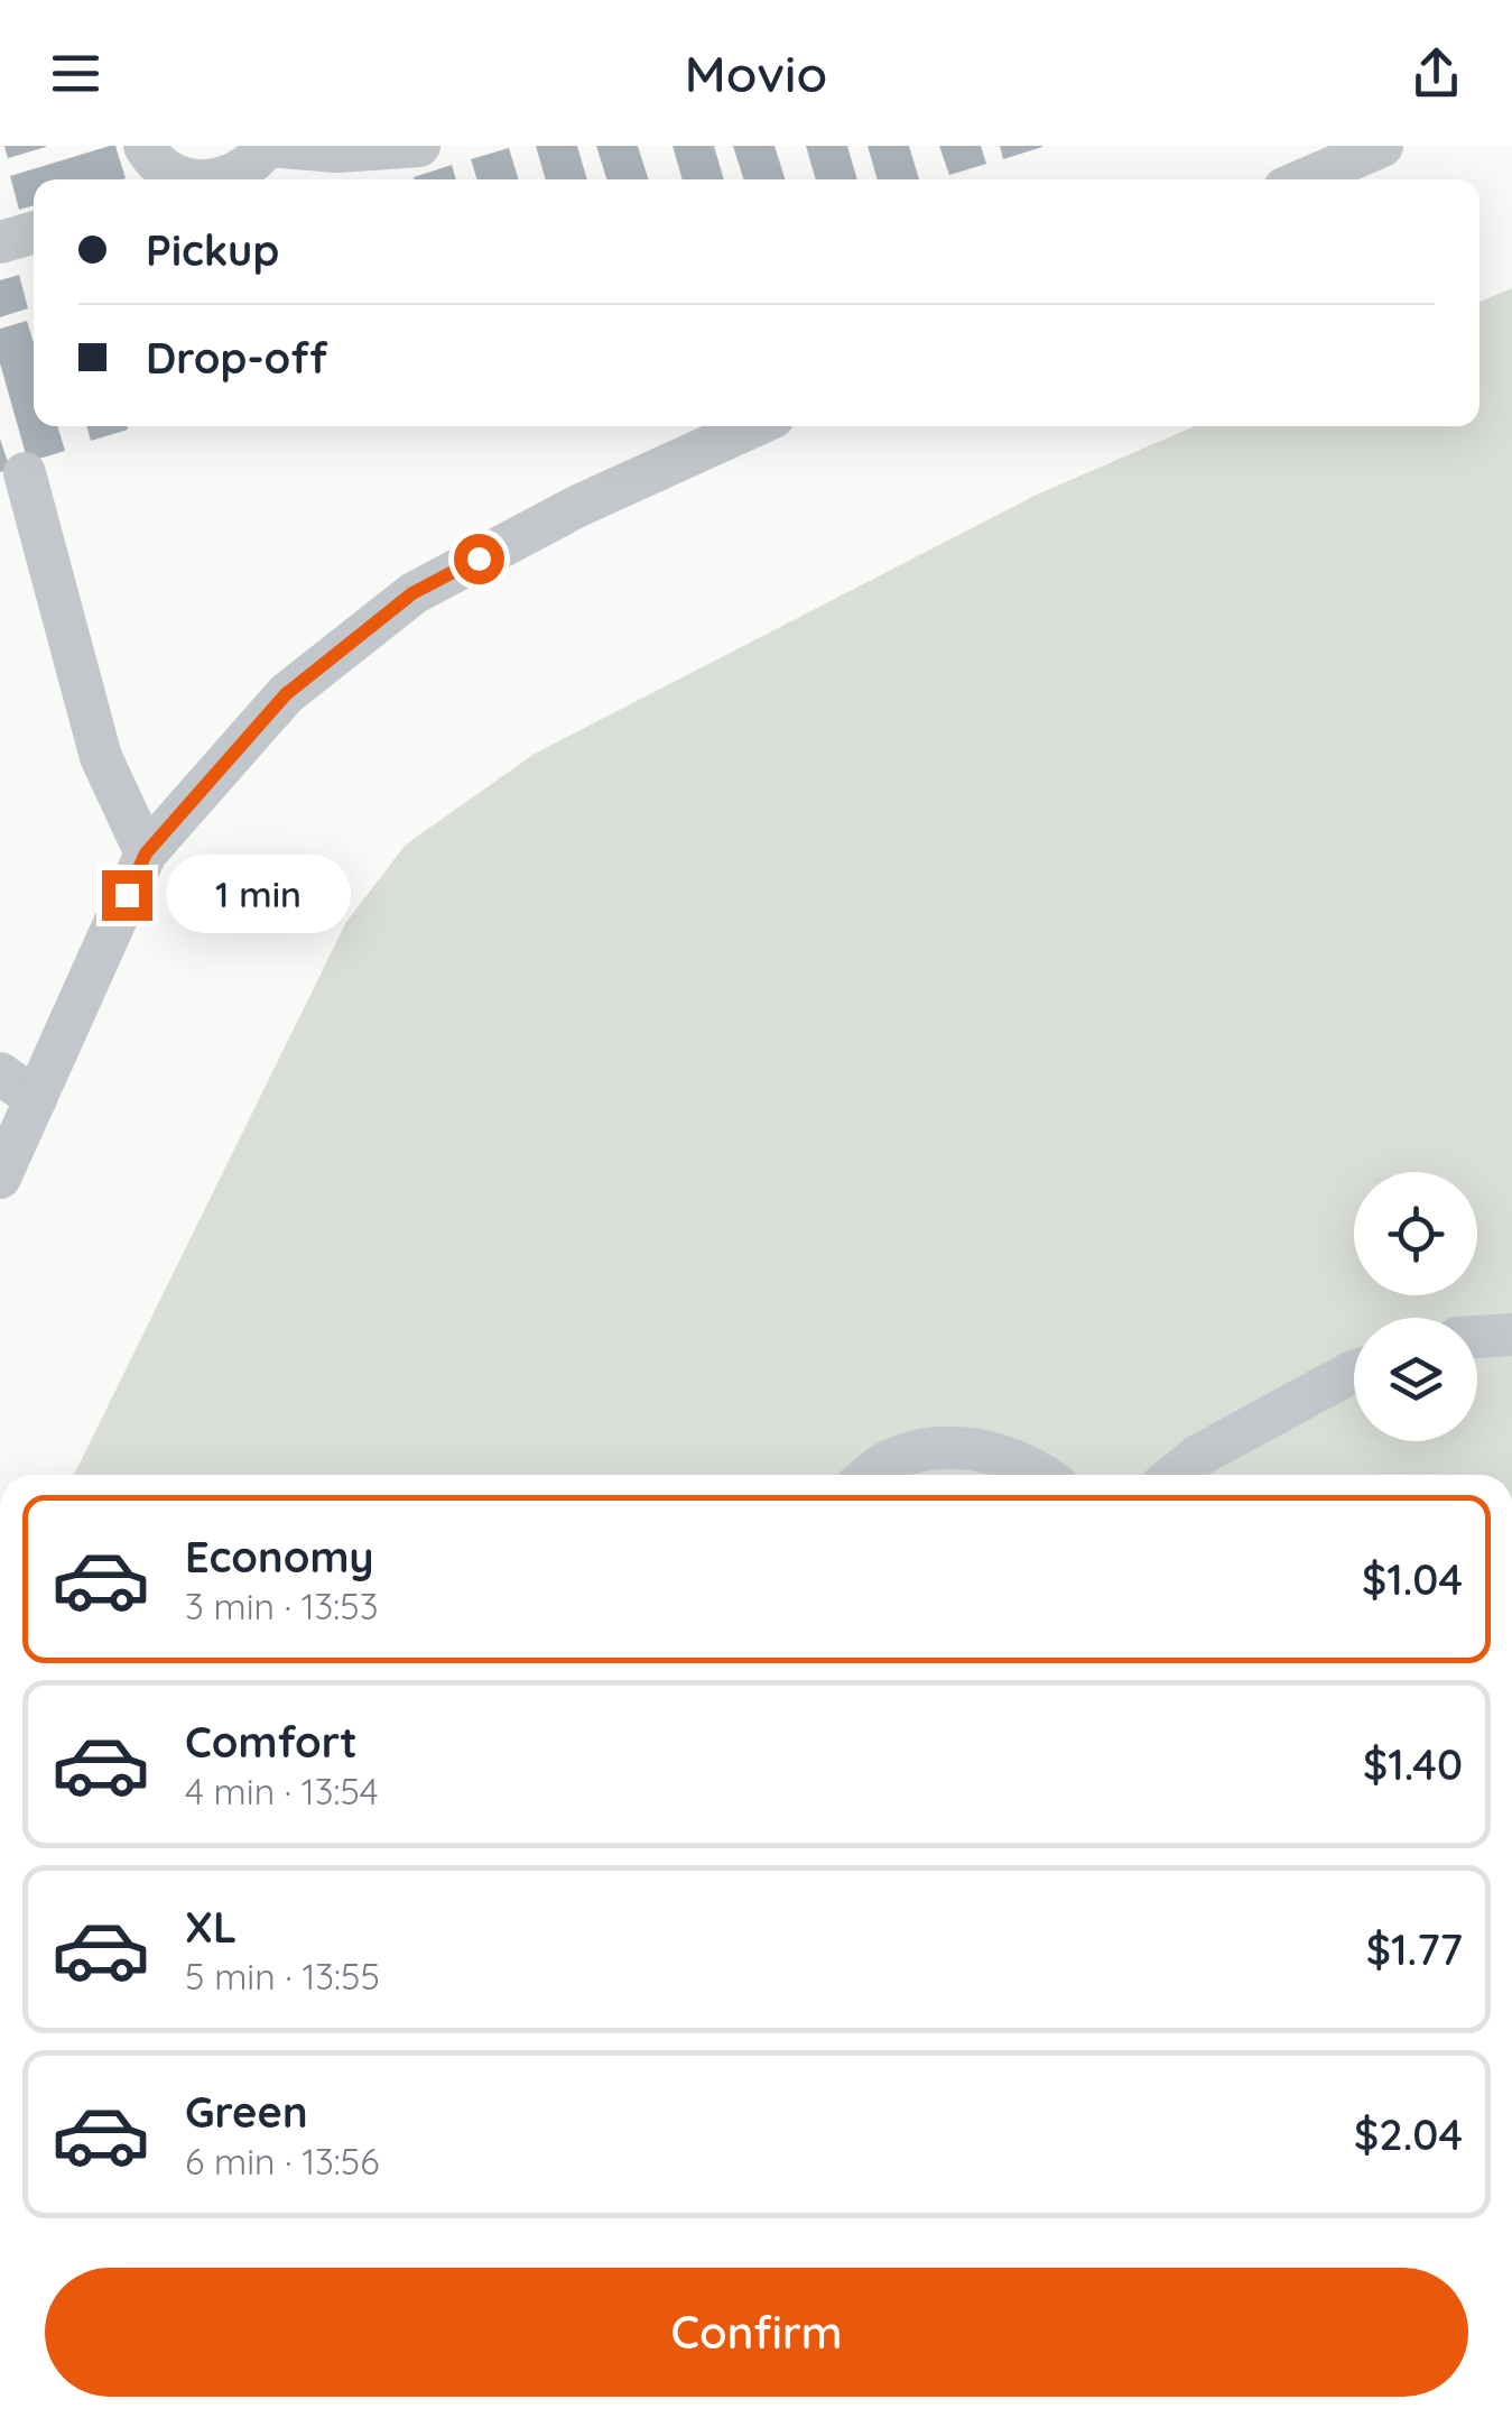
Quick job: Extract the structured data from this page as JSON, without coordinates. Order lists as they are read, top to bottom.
{
  "page": {
    "header": "Movio",
    "banner": ["Pickup", "Drop-off"],
    "bubble": "1 min",
    "list": [
      {
        "name": "Economy",
        "note": "3 min · 13:53",
        "value": "$1.04"
      },
      {
        "name": "Comfort",
        "note": "4 min · 13:54",
        "value": "$1.40"
      },
      {
        "name": "XL",
        "note": "5 min · 13:55",
        "value": "$1.77"
      },
      {
        "name": "Green",
        "note": "6 min · 13:56",
        "value": "$2.04"
      }
    ],
    "buttons": "Confirm"
  }
}
